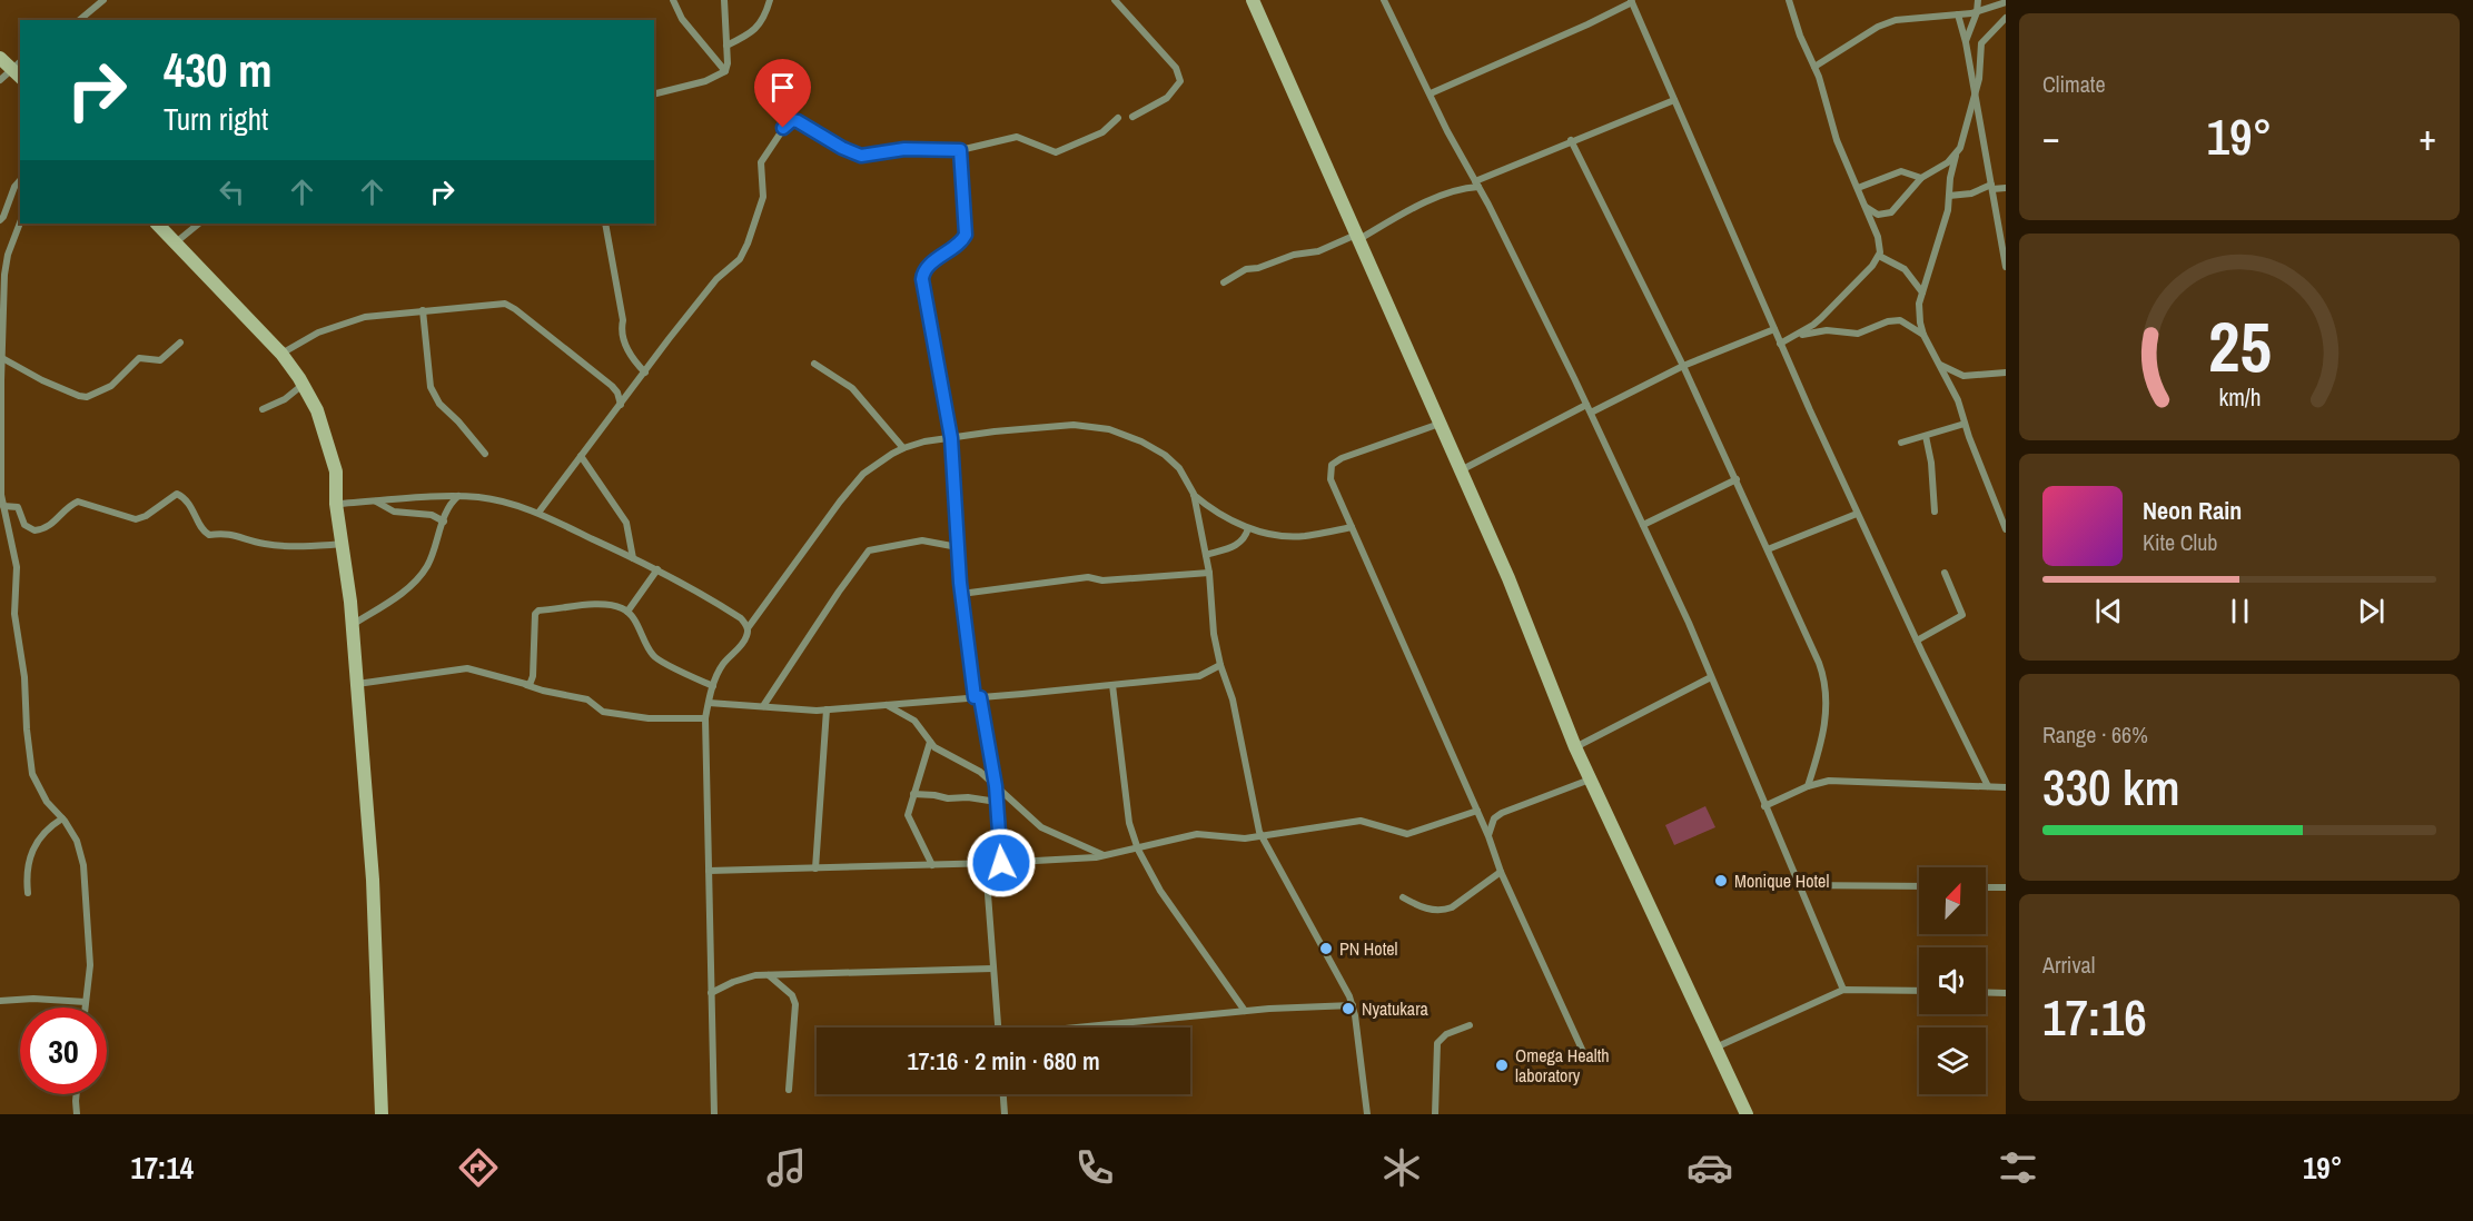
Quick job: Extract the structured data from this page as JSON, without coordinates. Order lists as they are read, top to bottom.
{
  "places": [
    "Monique Hotel",
    "PN Hotel",
    "Nyatukara",
    "Omega Health laboratory"
  ],
  "north": "top right",
  "page": {
    "tile": [
      "Climate",
      ["Range · 66%", "330 km"],
      ["Arrival", "17:16"]
    ],
    "turn": ["430 m", "Turn right"],
    "heat": ["−", "19°", "+"],
    "song": ["Neon Rain", "Kite Club"],
    "limit": "30",
    "trip": "17:16 · 2 min · 680 m",
    "tabs": ["17:14", "19°"],
    "gauge": ["25", "km/h"]
  }
}
